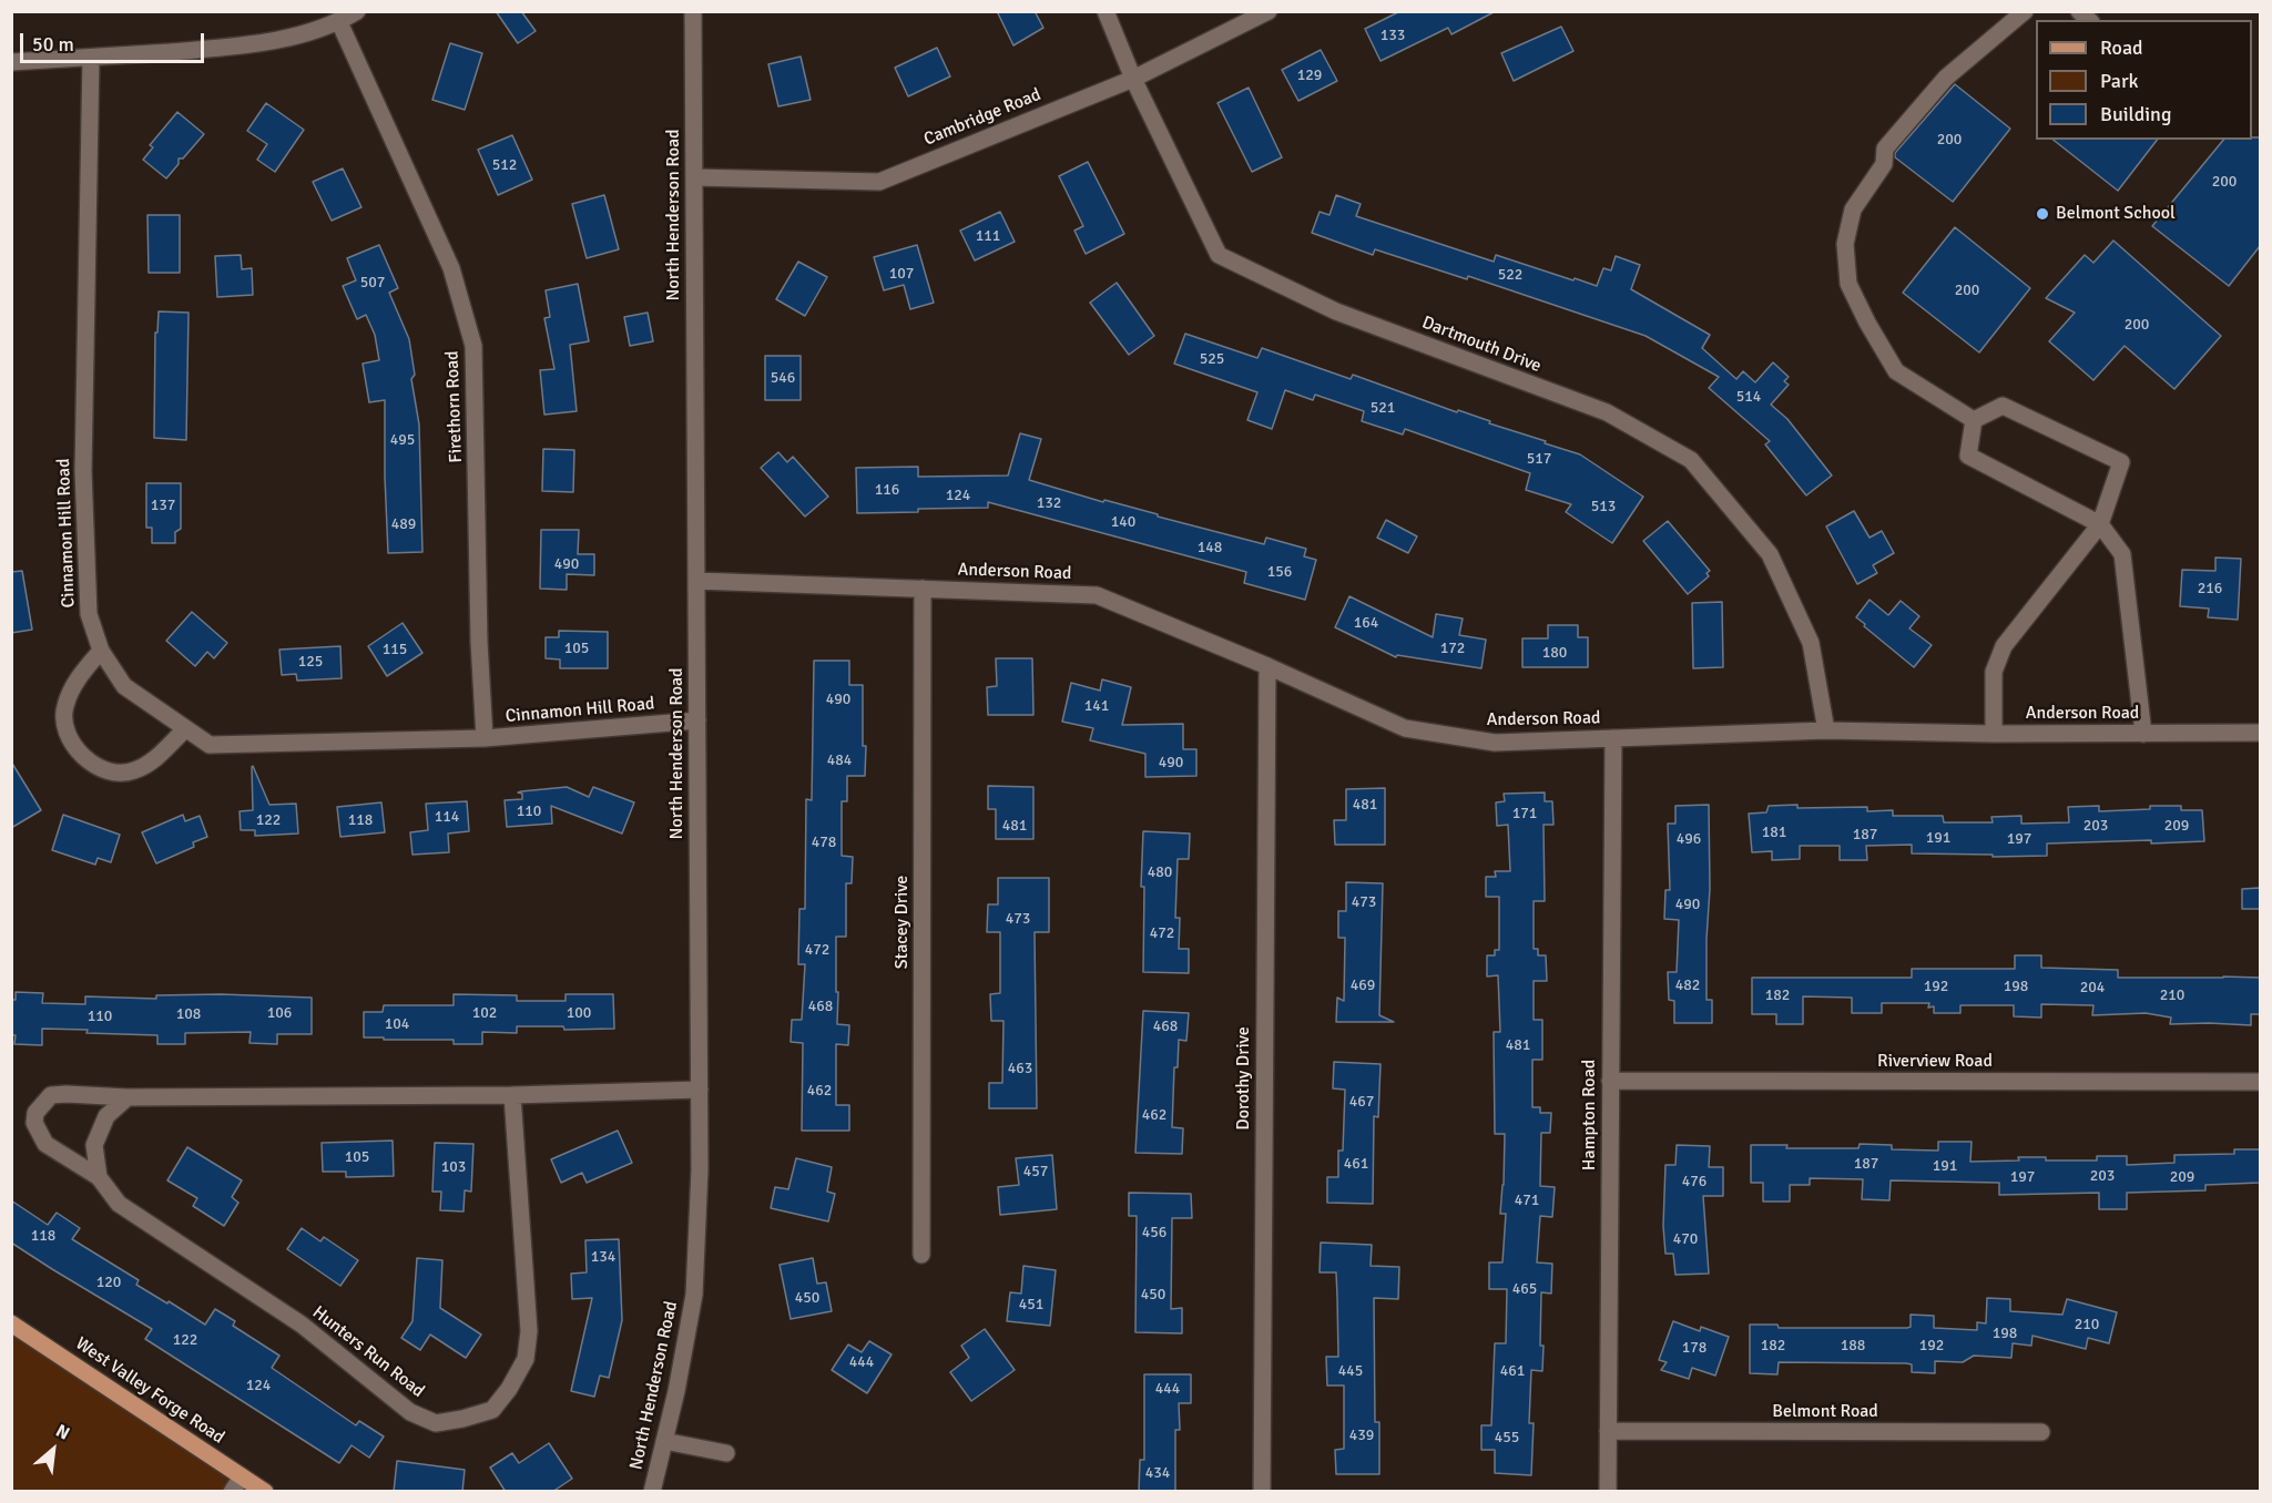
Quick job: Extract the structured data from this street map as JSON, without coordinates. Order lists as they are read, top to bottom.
{
  "streets": {
    "main road": ["West Valley Forge Road"],
    "street": [
      "Cambridge Road",
      "North Henderson Road",
      "Dartmouth Drive",
      "Firethorn Road",
      "Cinnamon Hill Road",
      "Anderson Road",
      "Stacey Drive",
      "Riverview Road",
      "Dorothy Drive",
      "Hampton Road",
      "Hunters Run Road",
      "Belmont Road"
    ]
  },
  "crossings": [
    ["Cambridge Road", "North Henderson Road"],
    ["Cambridge Road", "Dartmouth Drive"],
    ["North Henderson Road", "Cinnamon Hill Road"],
    ["North Henderson Road", "Anderson Road"],
    ["North Henderson Road", "Hunters Run Road"],
    ["Dartmouth Drive", "Anderson Road"],
    ["Firethorn Road", "Cinnamon Hill Road"],
    ["Anderson Road", "Stacey Drive"],
    ["Anderson Road", "Dorothy Drive"],
    ["Anderson Road", "Hampton Road"],
    ["Riverview Road", "Hampton Road"],
    ["Hampton Road", "Belmont Road"]
  ],
  "places": ["Belmont School"],
  "house_numbers": [
    "133",
    "129",
    "200",
    "512",
    "200",
    "111",
    "107",
    "522",
    "507",
    "200",
    "200",
    "525",
    "546",
    "514",
    "521",
    "495",
    "517",
    "116",
    "124",
    "132",
    "137",
    "513",
    "140",
    "489",
    "148",
    "490",
    "156",
    "216",
    "164",
    "105",
    "172",
    "115",
    "180",
    "125",
    "490",
    "141",
    "484",
    "490",
    "481",
    "110",
    "171",
    "114",
    "122",
    "118",
    "481",
    "203",
    "209",
    "181",
    "187",
    "191",
    "496",
    "197",
    "478",
    "480",
    "473",
    "490",
    "473",
    "472",
    "472",
    "469",
    "482",
    "192",
    "198",
    "204",
    "182",
    "210",
    "468",
    "106",
    "102",
    "100",
    "108",
    "110",
    "104",
    "468",
    "481",
    "463",
    "462",
    "467",
    "462",
    "105",
    "461",
    "187",
    "191",
    "103",
    "457",
    "203",
    "197",
    "209",
    "476",
    "471",
    "456",
    "118",
    "470",
    "134",
    "120",
    "465",
    "450",
    "450",
    "451",
    "210",
    "198",
    "122",
    "182",
    "188",
    "192",
    "178",
    "444",
    "445",
    "461",
    "124",
    "444",
    "439",
    "455",
    "434"
  ],
  "legend": ["Road", "Park", "Building"],
  "scale_bar": "50 m",
  "north": "top right"
}
